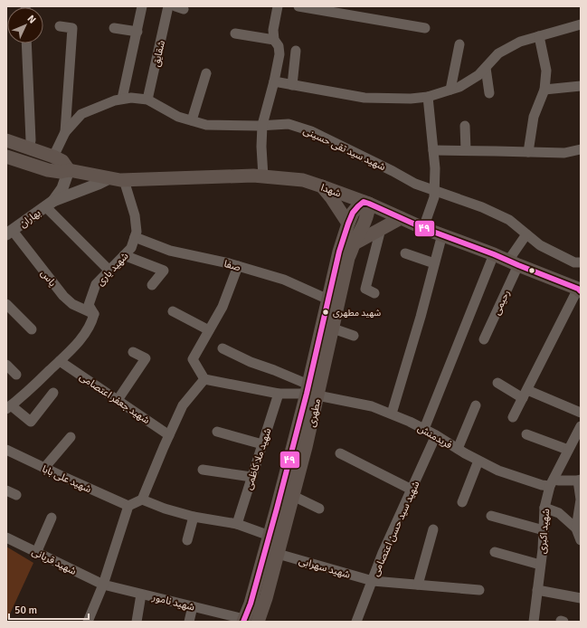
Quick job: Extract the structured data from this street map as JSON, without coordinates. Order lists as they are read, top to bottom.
{
  "streets": {
    "main road": ["شهدا", "مطهری"],
    "street": [
      "شقایق",
      "شهید سید تقی حسینی",
      "بهاران",
      "صفا",
      "شهید یاری",
      "یاس",
      "رحیمی",
      "شهید جعفر اعتصامی",
      "فریدمنش",
      "شهید ملا کاظمی",
      "شهید علی بابا",
      "شهید سید حسن اعتصامی",
      "شهید اکبری",
      "شهید قربانی",
      "شهید سهرابی",
      "شهید نامور"
    ]
  },
  "crossings": [
    ["شقایق", "شهید سید تقی حسینی"],
    ["شهید سید تقی حسینی", "رحیمی"],
    ["شهدا", "شهید یاری"],
    ["شهدا", "رحیمی"],
    ["شهدا", "مطهری"],
    ["بهاران", "یاس"],
    ["صفا", "شهید یاری"],
    ["صفا", "مطهری"],
    ["شهید یاری", "یاس"],
    ["مطهری", "فریدمنش"],
    ["مطهری", "شهید سهرابی"],
    ["مطهری", "شهید نامور"],
    ["فریدمنش", "شهید سید حسن اعتصامی"],
    ["فریدمنش", "شهید اکبری"],
    ["شهید سید حسن اعتصامی", "شهید سهرابی"],
    ["شهید قربانی", "شهید نامور"]
  ],
  "places": ["شهید مطهری"],
  "lines": ["transit line ۴۹"],
  "scale_bar": "50 m",
  "north": "top right"
}
